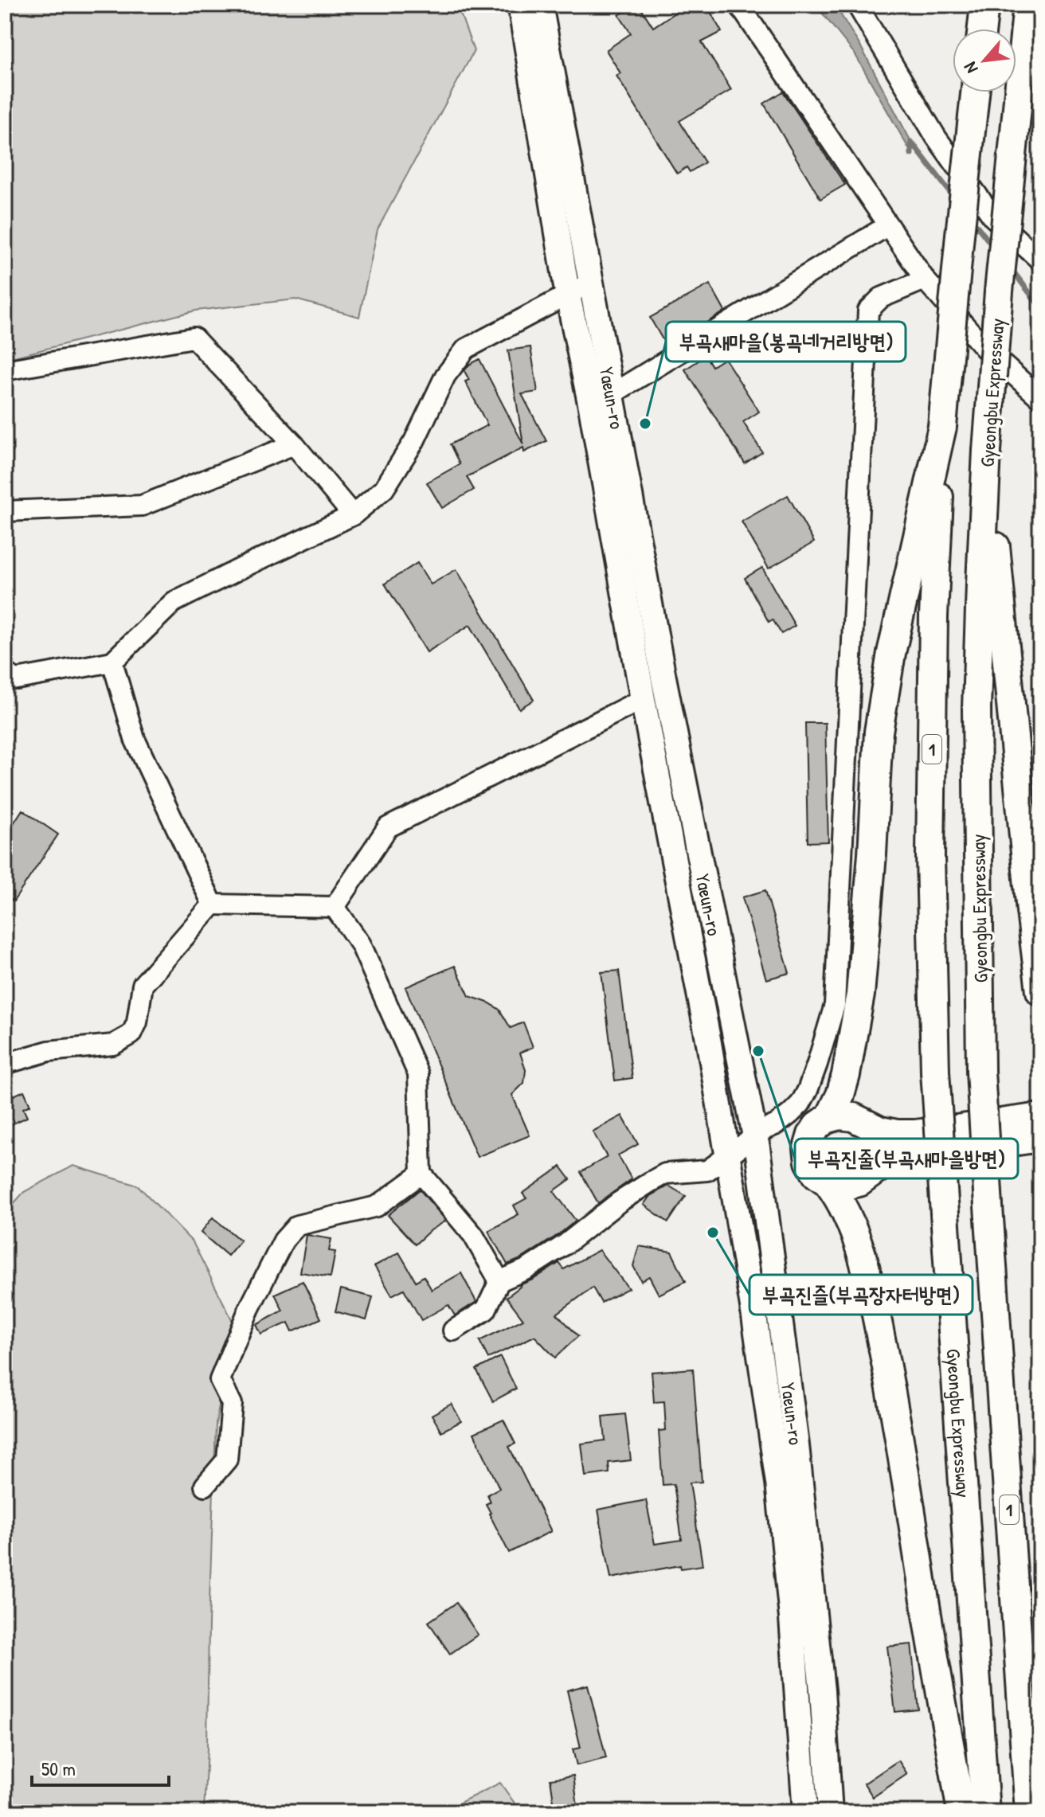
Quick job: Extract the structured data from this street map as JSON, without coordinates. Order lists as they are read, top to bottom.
{
  "streets": {
    "highway": ["Gyeongbu Expressway", "1"],
    "main road": ["Yaeun-ro"]
  },
  "places": ["부곡새마을(봉곡네거리방면)", "부곡진줄(부곡새마을방면)", "부곡진즐(부곡장자터방면)"],
  "scale_bar": "50 m",
  "north": "bottom left"
}
